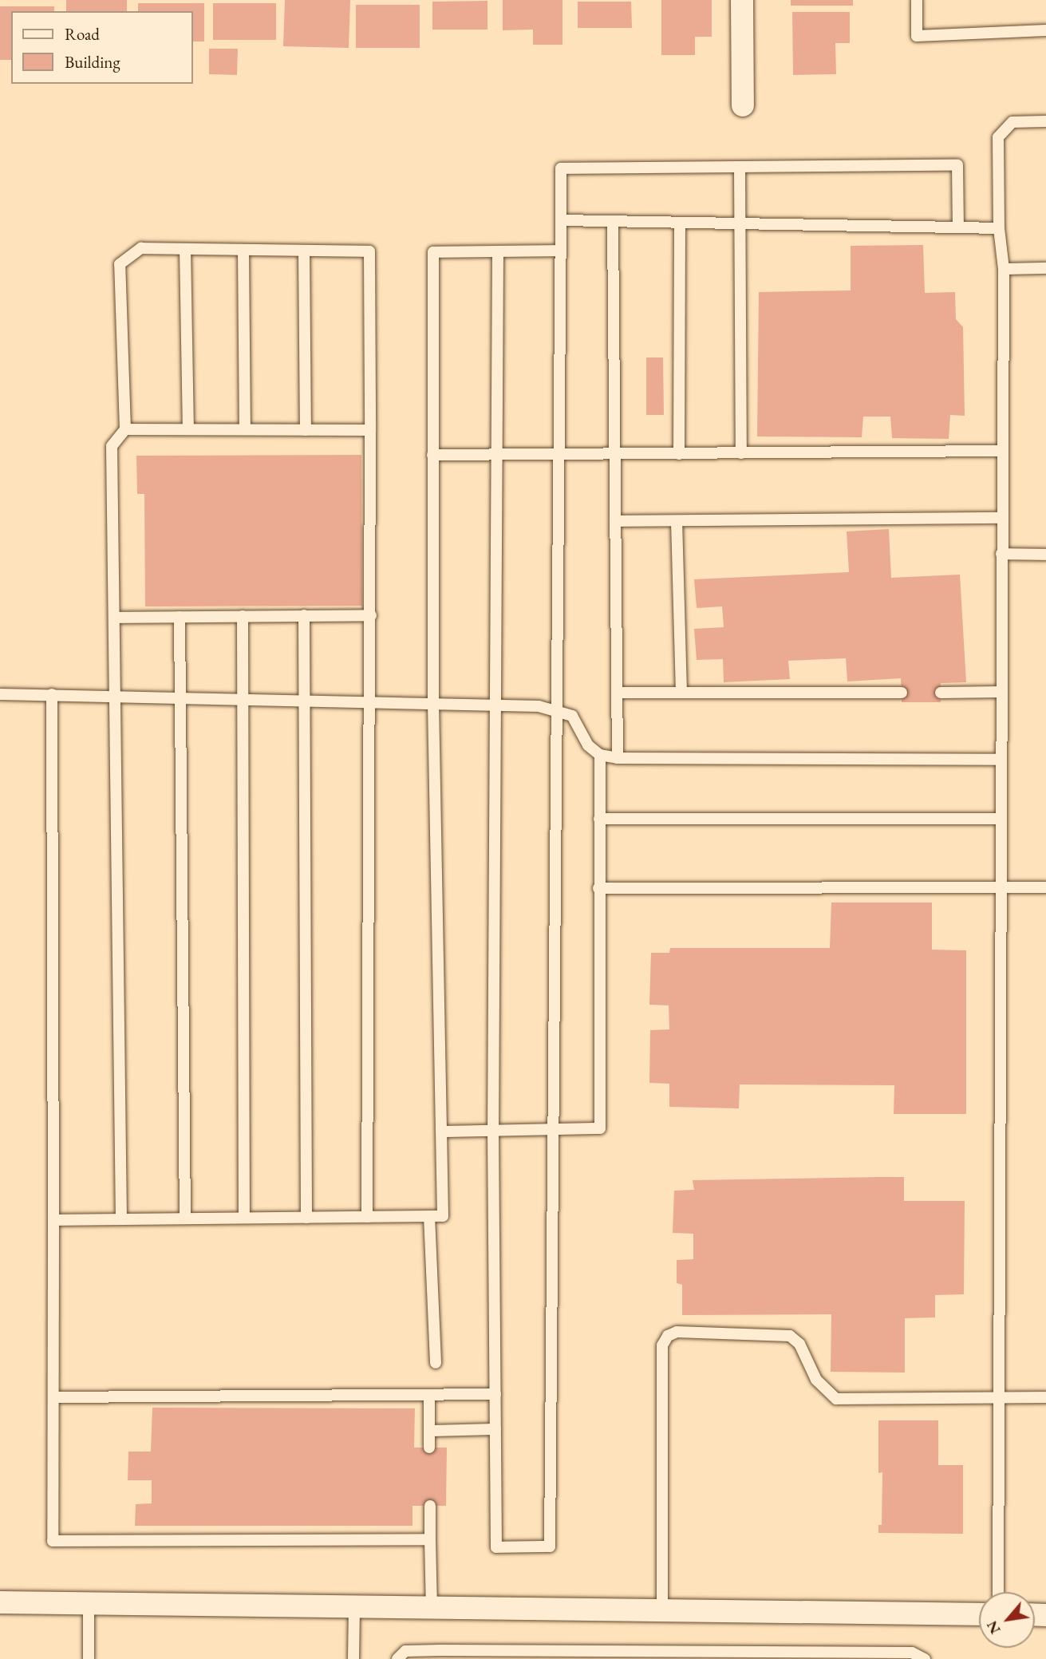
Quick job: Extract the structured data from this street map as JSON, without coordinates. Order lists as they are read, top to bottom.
{
  "legend": ["Road", "Building"],
  "north": "bottom left"
}
